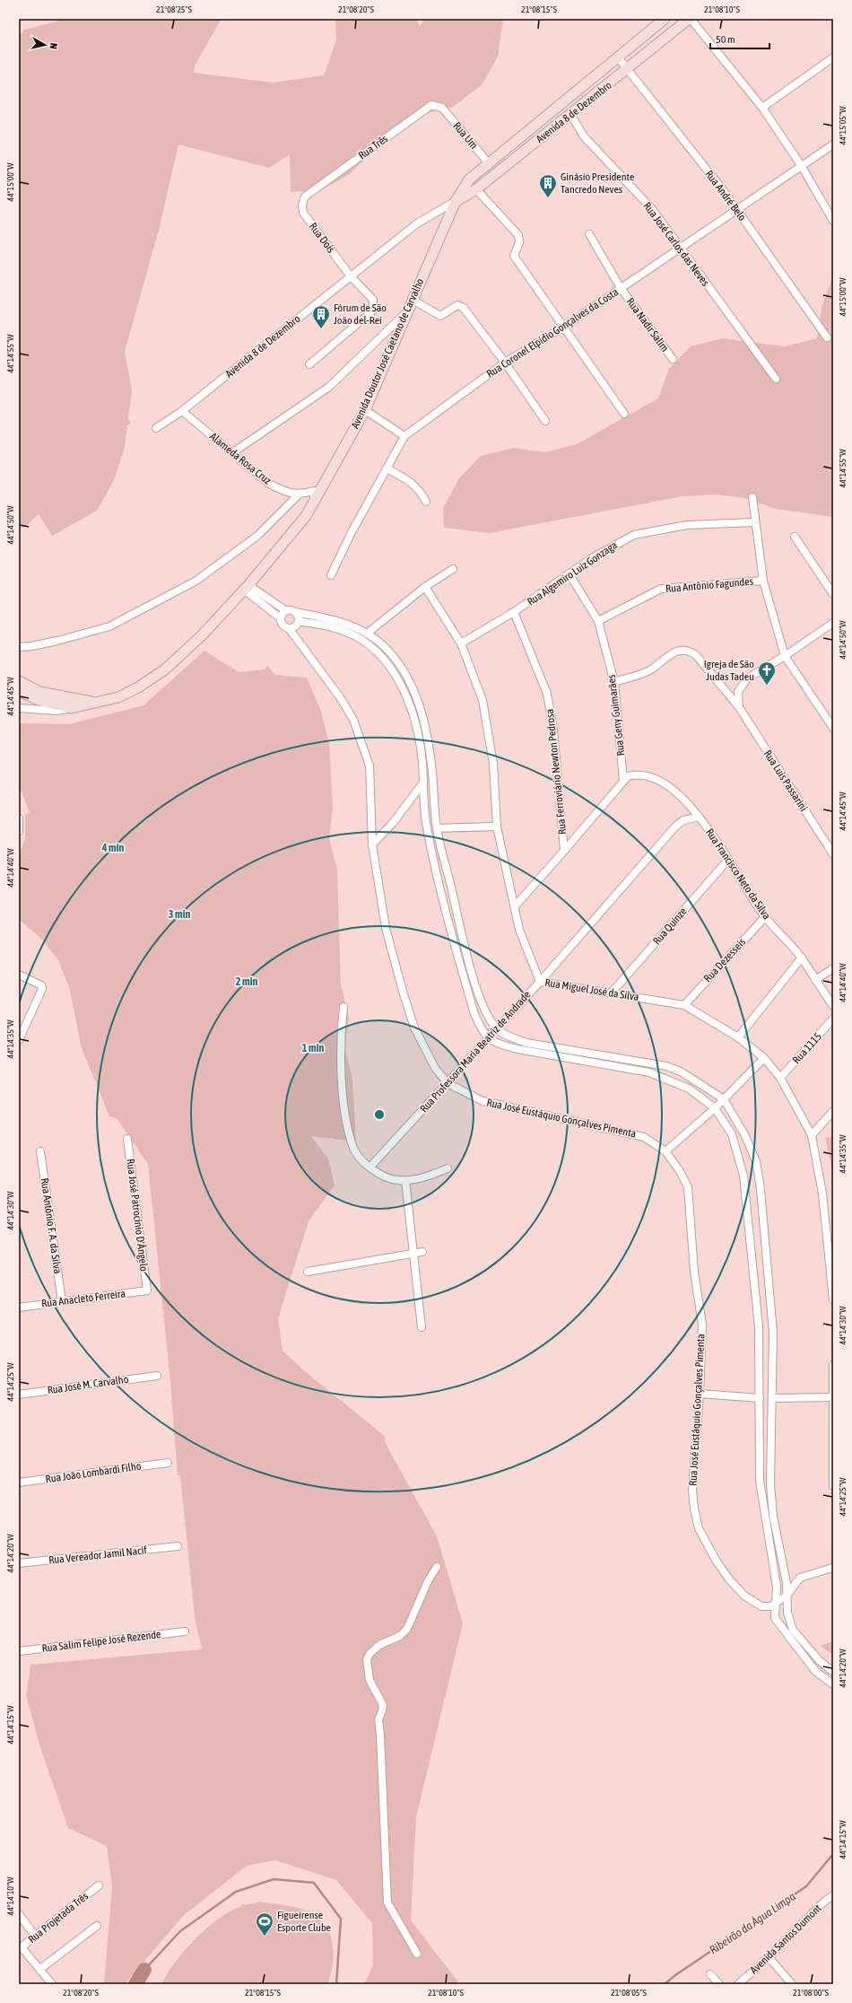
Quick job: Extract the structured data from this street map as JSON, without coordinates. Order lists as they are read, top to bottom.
{
  "streets": {
    "main road": ["Avenida 8 de Dezembro", "Avenida Doutor José Caetano de Carvalho"],
    "street": [
      "Rua Um",
      "Rua Três",
      "Rua André Belo",
      "Rua Dois",
      "Rua José Carlos das Neves",
      "Rua Nadir Salim",
      "Rua Coronel Elpídio Gonçalves da Costa",
      "Alameda Rosa Cruz",
      "Rua Algemiro Luiz Gonzaga",
      "Rua Antônio Fagundes",
      "Rua Geny Guimarães",
      "Rua Ferroviário Newton Pedrosa",
      "Rua Luís Passarini",
      "Rua Francisco Neto da Silva",
      "Rua Quinze",
      "Rua Dezesseis",
      "Rua Miguel José da Silva",
      "Rua 1115",
      "Rua Professora Maria Beatriz de Andrade",
      "Rua José Eustáquio Gonçalves Pimenta",
      "Rua José Patrocínio D'Ângelo",
      "Rua Antônio F. A. da Silva",
      "Rua Anacleto Ferreira",
      "Rua José M. Carvalho",
      "Rua João Lombardi Filho",
      "Rua Vereador Jamil Nacif",
      "Rua Salim Felipe José Rezende",
      "Rua Projetada Três",
      "Avenida Santos Dumont"
    ]
  },
  "crossings": [
    ["Avenida 8 de Dezembro", "Rua Um"],
    ["Avenida 8 de Dezembro", "Rua André Belo"],
    ["Avenida 8 de Dezembro", "Rua Dois"],
    ["Avenida 8 de Dezembro", "Rua José Carlos das Neves"],
    ["Avenida 8 de Dezembro", "Avenida Doutor José Caetano de Carvalho"],
    ["Avenida 8 de Dezembro", "Alameda Rosa Cruz"],
    ["Rua Um", "Rua Três"],
    ["Rua Três", "Rua Dois"],
    ["Rua André Belo", "Rua Coronel Elpídio Gonçalves da Costa"],
    ["Rua José Carlos das Neves", "Rua Coronel Elpídio Gonçalves da Costa"],
    ["Rua Nadir Salim", "Rua Coronel Elpídio Gonçalves da Costa"],
    ["Avenida Doutor José Caetano de Carvalho", "Alameda Rosa Cruz"],
    ["Rua Algemiro Luiz Gonzaga", "Rua Geny Guimarães"],
    ["Rua Algemiro Luiz Gonzaga", "Rua Ferroviário Newton Pedrosa"],
    ["Rua Algemiro Luiz Gonzaga", "Rua Miguel José da Silva"],
    ["Rua Antônio Fagundes", "Rua Geny Guimarães"],
    ["Rua Geny Guimarães", "Rua Luís Passarini"],
    ["Rua Geny Guimarães", "Rua Francisco Neto da Silva"],
    ["Rua Francisco Neto da Silva", "Rua Quinze"],
    ["Rua Francisco Neto da Silva", "Rua Dezesseis"],
    ["Rua Francisco Neto da Silva", "Rua Professora Maria Beatriz de Andrade"],
    ["Rua Quinze", "Rua Miguel José da Silva"],
    ["Rua Dezesseis", "Rua Miguel José da Silva"],
    ["Rua Miguel José da Silva", "Rua 1115"],
    ["Rua Miguel José da Silva", "Rua Professora Maria Beatriz de Andrade"],
    ["Rua Professora Maria Beatriz de Andrade", "Rua José Eustáquio Gonçalves Pimenta"],
    ["Rua José Patrocínio D'Ângelo", "Rua Anacleto Ferreira"],
    ["Rua Antônio F. A. da Silva", "Rua Anacleto Ferreira"]
  ],
  "water": ["Ribeirão da Água Limpa"],
  "places": {
    "building": ["Ginásio Presidente Tancredo Neves", "Fórum de São João del-Rei"],
    "church": ["Igreja de São Judas Tadeu"],
    "sports": ["Figueirense Esporte Clube"]
  },
  "scale_bar": "50 m",
  "north": "right",
  "coordinates": [
    "21°08'25\"S",
    "21°08'20\"S",
    "21°08'15\"S",
    "21°08'10\"S",
    "44°15'05\"W",
    "44°15'00\"W",
    "44°14'55\"W",
    "44°14'50\"W",
    "44°14'45\"W",
    "44°14'40\"W",
    "44°14'35\"W",
    "44°14'30\"W",
    "44°14'25\"W",
    "44°14'20\"W",
    "44°14'15\"W",
    "44°14'10\"W",
    "21°08'05\"S",
    "21°08'00\"S"
  ],
  "rings": [
    "4 min",
    "3 min",
    "2 min",
    "1 min"
  ]
}
